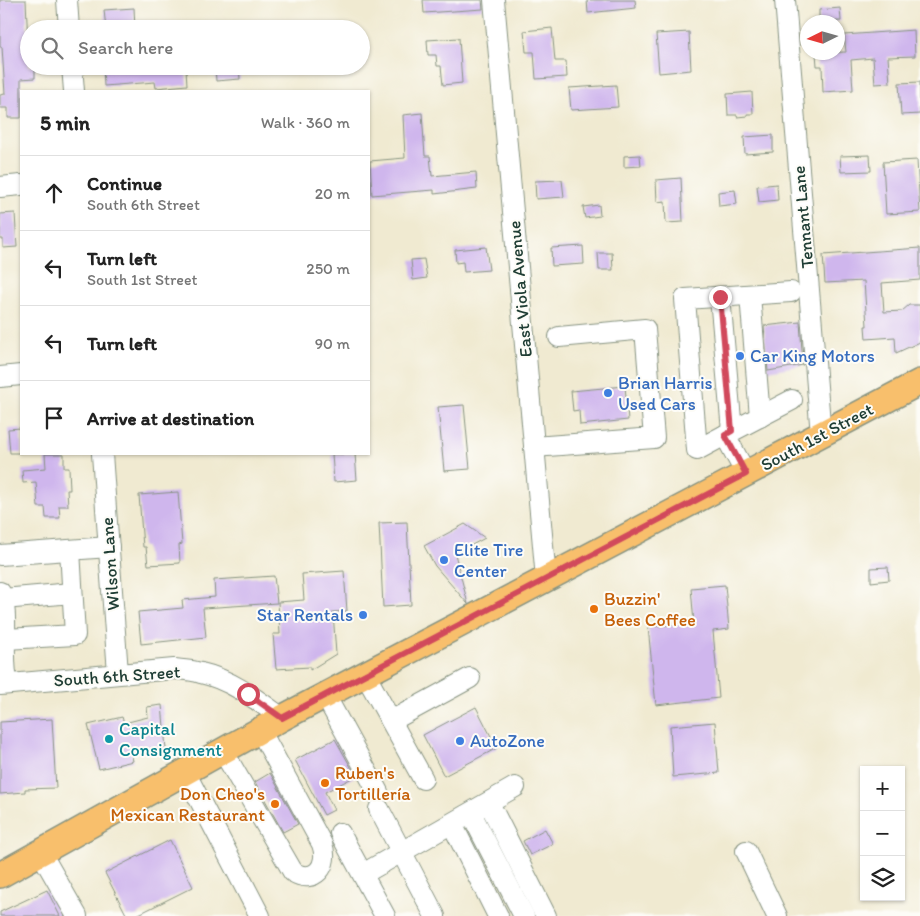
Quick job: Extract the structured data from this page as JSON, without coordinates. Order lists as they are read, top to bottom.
{
  "streets": {
    "main road": ["South 1st Street"],
    "street": [
      "Tennant Lane",
      "East Viola Avenue",
      "Wilson Lane",
      "South 6th Street"
    ]
  },
  "crossings": [
    ["Tennant Lane", "South 1st Street"],
    ["East Viola Avenue", "South 1st Street"],
    ["South 1st Street", "South 6th Street"],
    ["Wilson Lane", "South 6th Street"]
  ],
  "places": [
    "Car King Motors",
    "Brian Harris Used Cars",
    "Elite Tire Center",
    "Buzzin' Bees Coffee",
    "Star Rentals",
    "Capital Consignment",
    "AutoZone",
    "Ruben's Tortillería",
    "Don Cheo's Mexican Restaurant"
  ],
  "north": "left",
  "page": {
    "search": "Search here",
    "heading": ["5 min", "Walk · 360 m"],
    "list": [
      ["Continue", "South 6th Street", "20 m"],
      ["Turn left", "South 1st Street", "250 m"],
      ["Turn left", "90 m"],
      "Arrive at destination"
    ],
    "map_buttons": ["+", "−"]
  }
}
